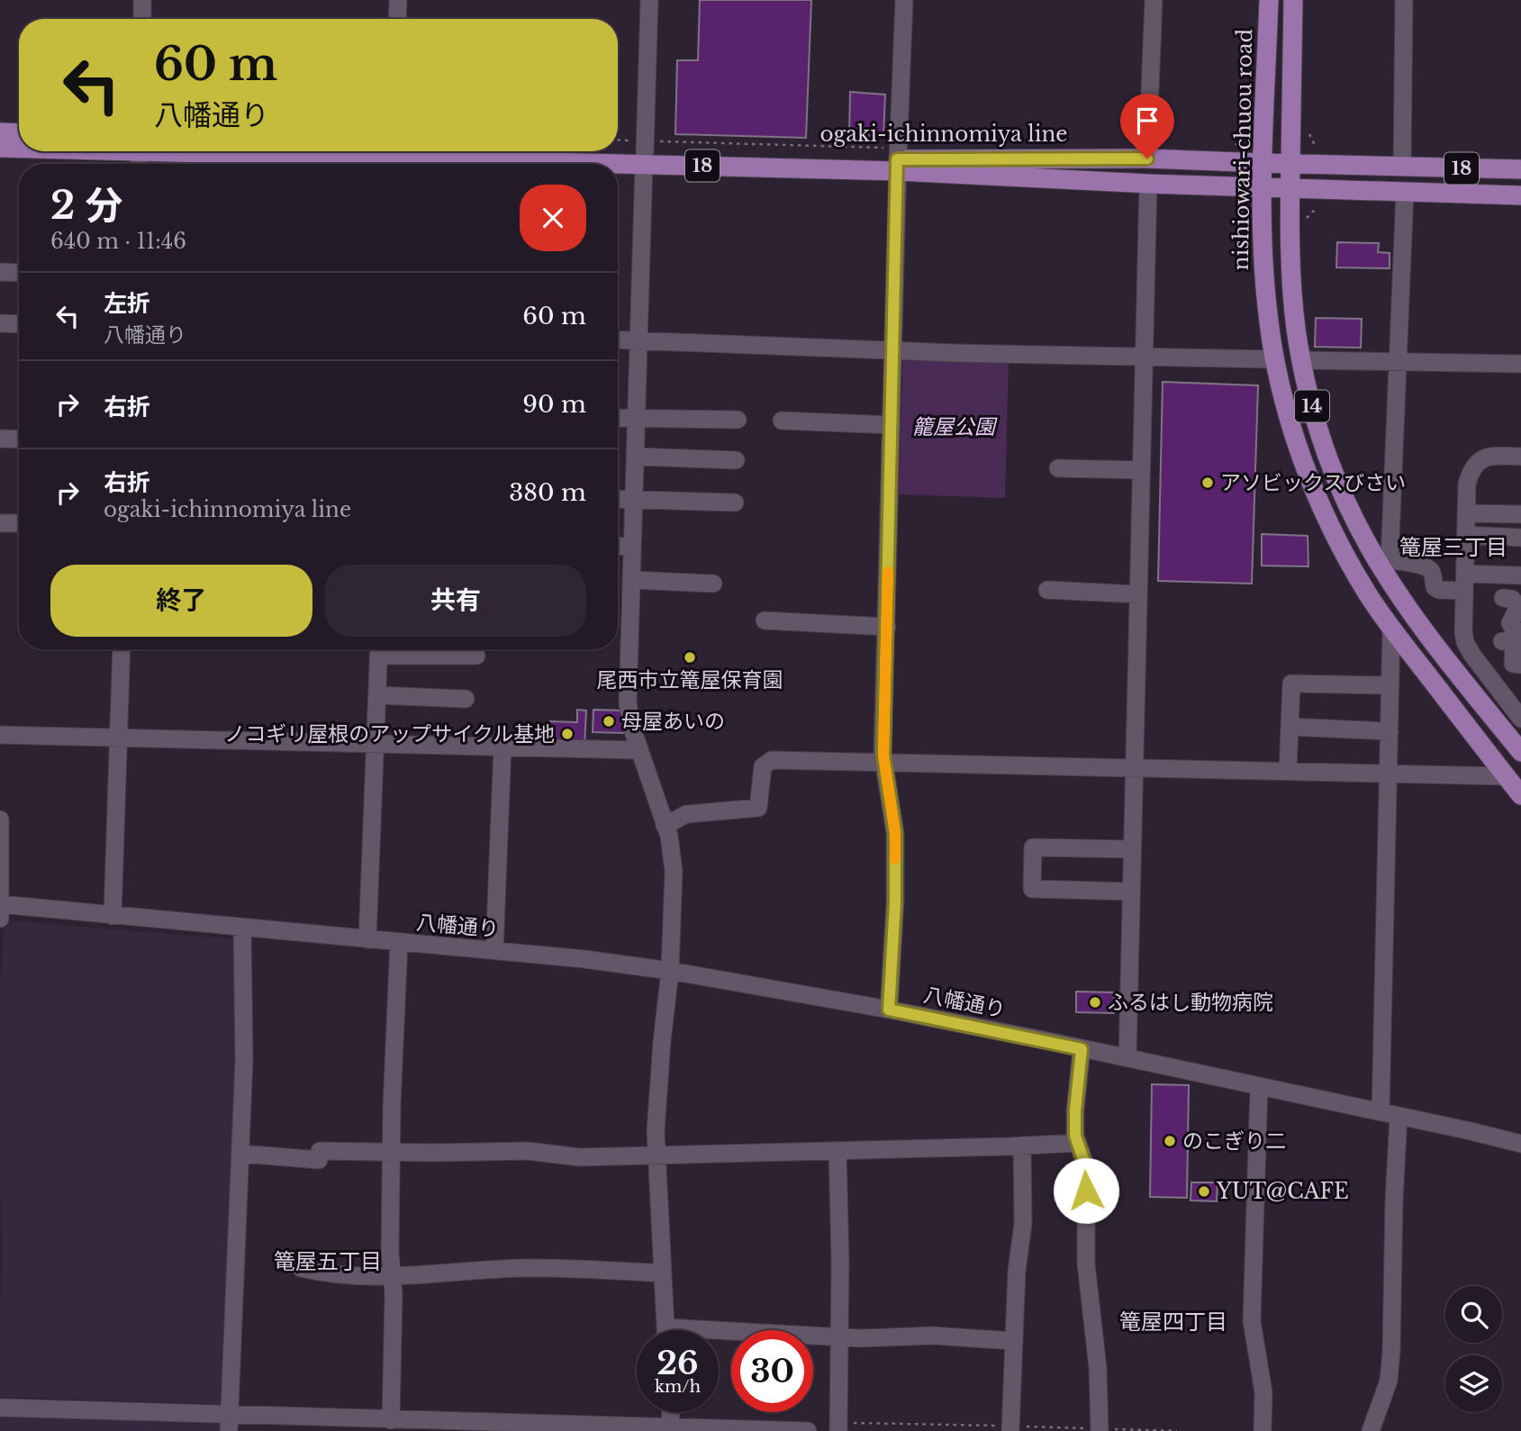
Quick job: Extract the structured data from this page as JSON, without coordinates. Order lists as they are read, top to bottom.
{
  "streets": {
    "main road": [
      "ogaki-ichinnomiya line",
      "nishiowari-chuou road",
      "18",
      "14"
    ],
    "street": ["八幡通り"]
  },
  "crossings": [
    ["ogaki-ichinnomiya line", "nishiowari-chuou road"],
    ["ogaki-ichinnomiya line", "14"]
  ],
  "districts": ["篭屋三丁目", "篭屋五丁目", "篭屋四丁目"],
  "parks": ["籠屋公園"],
  "places": [
    "アソビックスびさい",
    "尾西市立篭屋保育園",
    "母屋あいの",
    "ノコギリ屋根のアップサイクル基地",
    "ふるはし動物病院",
    "のこぎり二",
    "YUT@CAFE"
  ],
  "page": {
    "turn": ["60 m", "八幡通り"],
    "heading": ["2 分", "640 m · 11:46"],
    "list": [
      {
        "name": "左折",
        "note": "八幡通り",
        "value": "60 m"
      },
      {
        "name": "右折",
        "value": "90 m"
      },
      {
        "name": "右折",
        "note": "ogaki-ichinnomiya line",
        "value": "380 m"
      }
    ],
    "buttons": ["終了", "共有"],
    "speed": "26 km/h",
    "limit": "30"
  }
}
